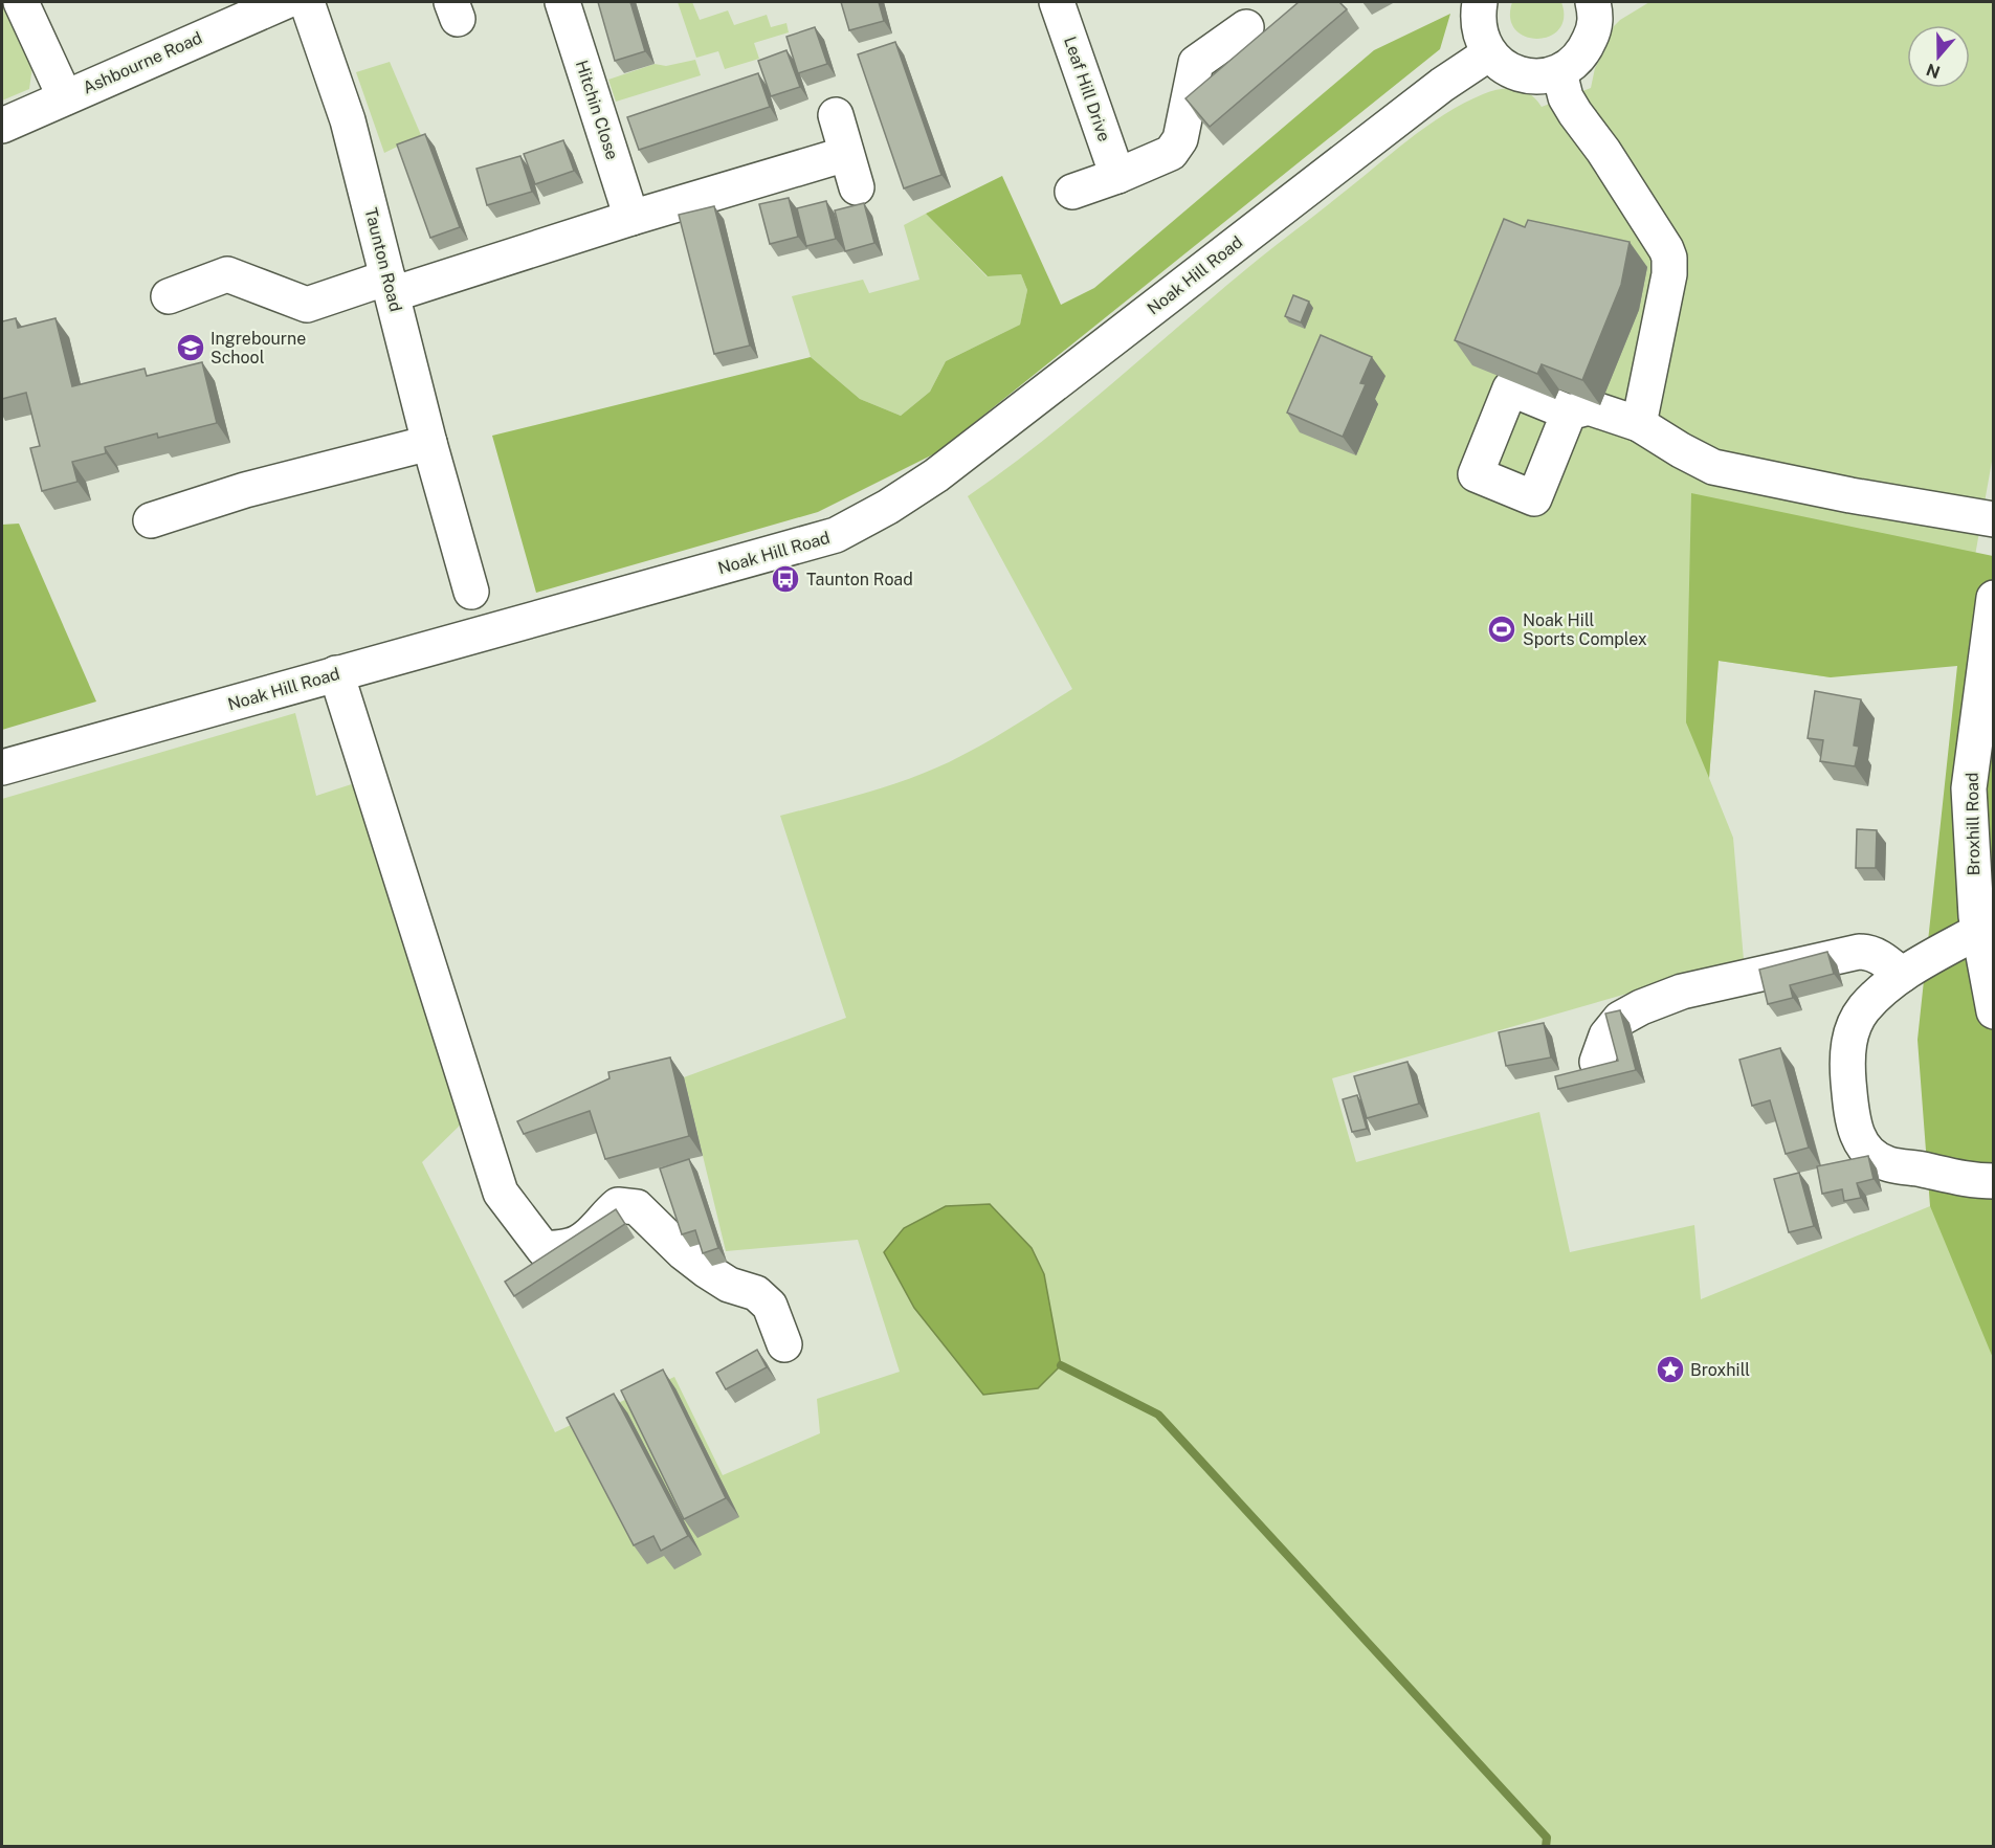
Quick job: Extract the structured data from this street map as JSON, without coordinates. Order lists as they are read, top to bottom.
{
  "streets": {
    "street": [
      "Ashbourne Road",
      "Leaf Hill Drive",
      "Hitchin Close",
      "Taunton Road",
      "Noak Hill Road",
      "Broxhill Road"
    ]
  },
  "places": {
    "school or university": ["Ingrebourne School"],
    "bus stop": ["Taunton Road"],
    "sports": ["Noak Hill Sports Complex"],
    "place": ["Broxhill"]
  },
  "north": "bottom"
}
